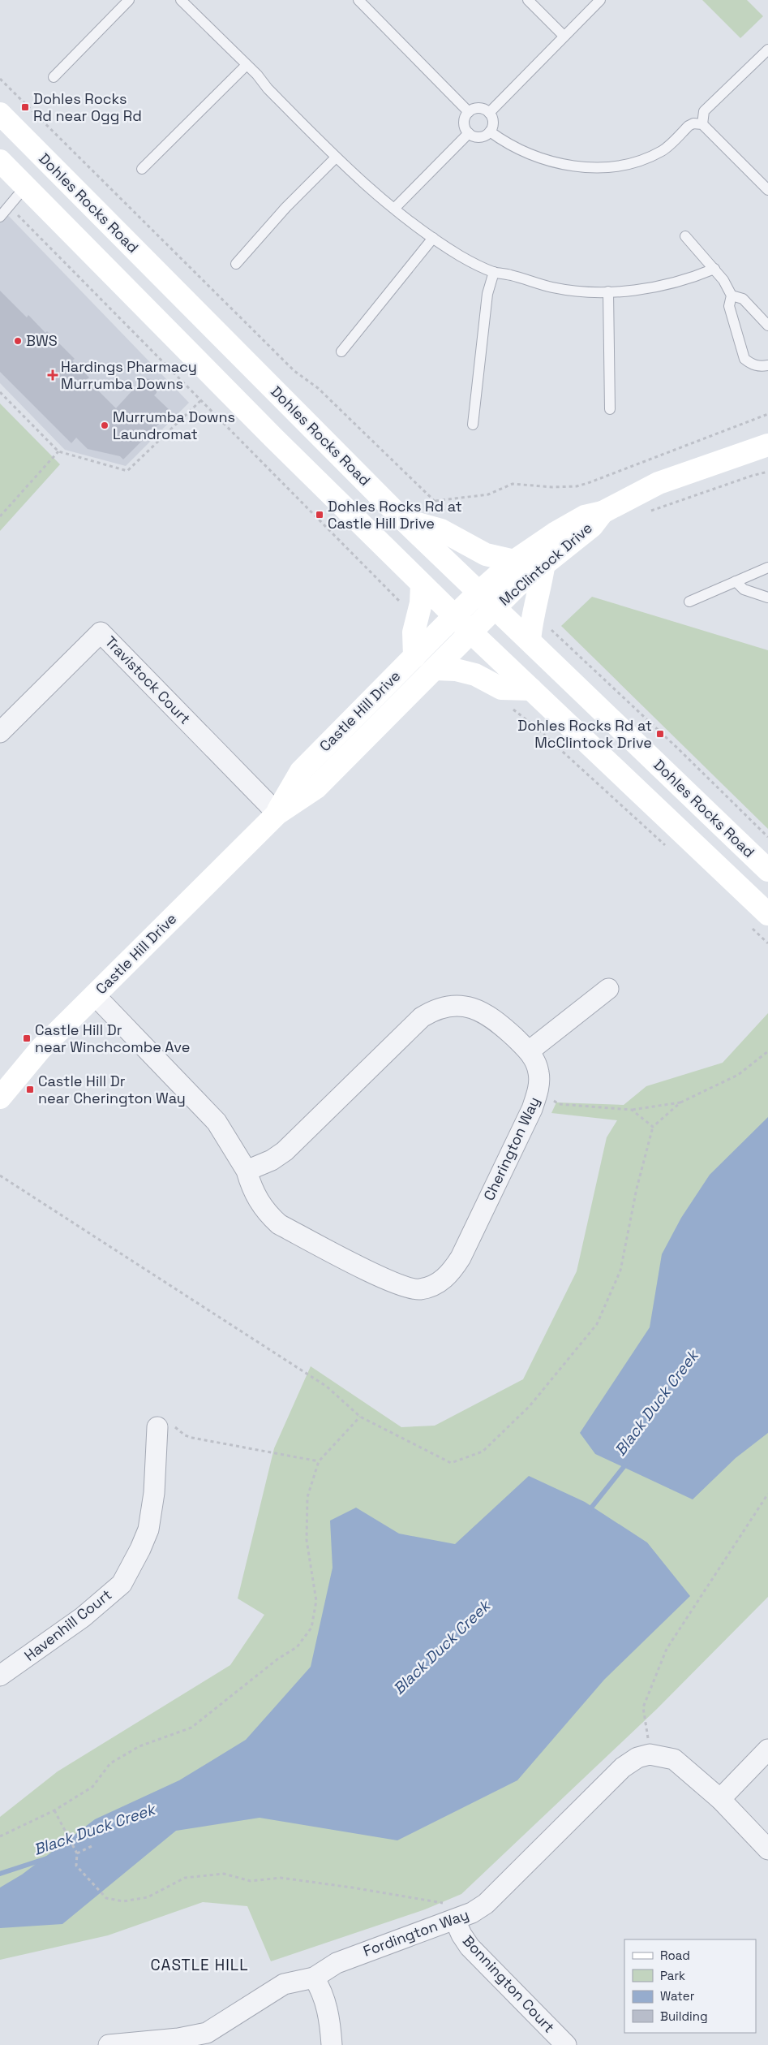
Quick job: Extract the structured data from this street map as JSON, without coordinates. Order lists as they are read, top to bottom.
{
  "streets": {
    "main road": ["Dohles Rocks Road", "McClintock Drive", "Castle Hill Drive"],
    "street": [
      "Travistock Court",
      "Cherington Way",
      "Havenhill Court",
      "Fordington Way",
      "Bonnington Court"
    ]
  },
  "crossings": [
    ["Dohles Rocks Road", "McClintock Drive"],
    ["McClintock Drive", "Castle Hill Drive"],
    ["Travistock Court", "Castle Hill Drive"],
    ["Castle Hill Drive", "Cherington Way"],
    ["Fordington Way", "Bonnington Court"]
  ],
  "districts": ["CASTLE HILL"],
  "water": ["Black Duck Creek"],
  "places": {
    "transit": [
      "Dohles Rocks Rd near Ogg Rd",
      "Dohles Rocks Rd at Castle Hill Drive",
      "Dohles Rocks Rd at McClintock Drive",
      "Castle Hill Dr near Winchcombe Ave",
      "Castle Hill Dr near Cherington Way"
    ],
    "other": ["BWS", "Murrumba Downs Laundromat"],
    "health": ["Hardings Pharmacy Murrumba Downs"]
  },
  "legend": [
    "Road",
    "Park",
    "Water",
    "Building"
  ]
}
